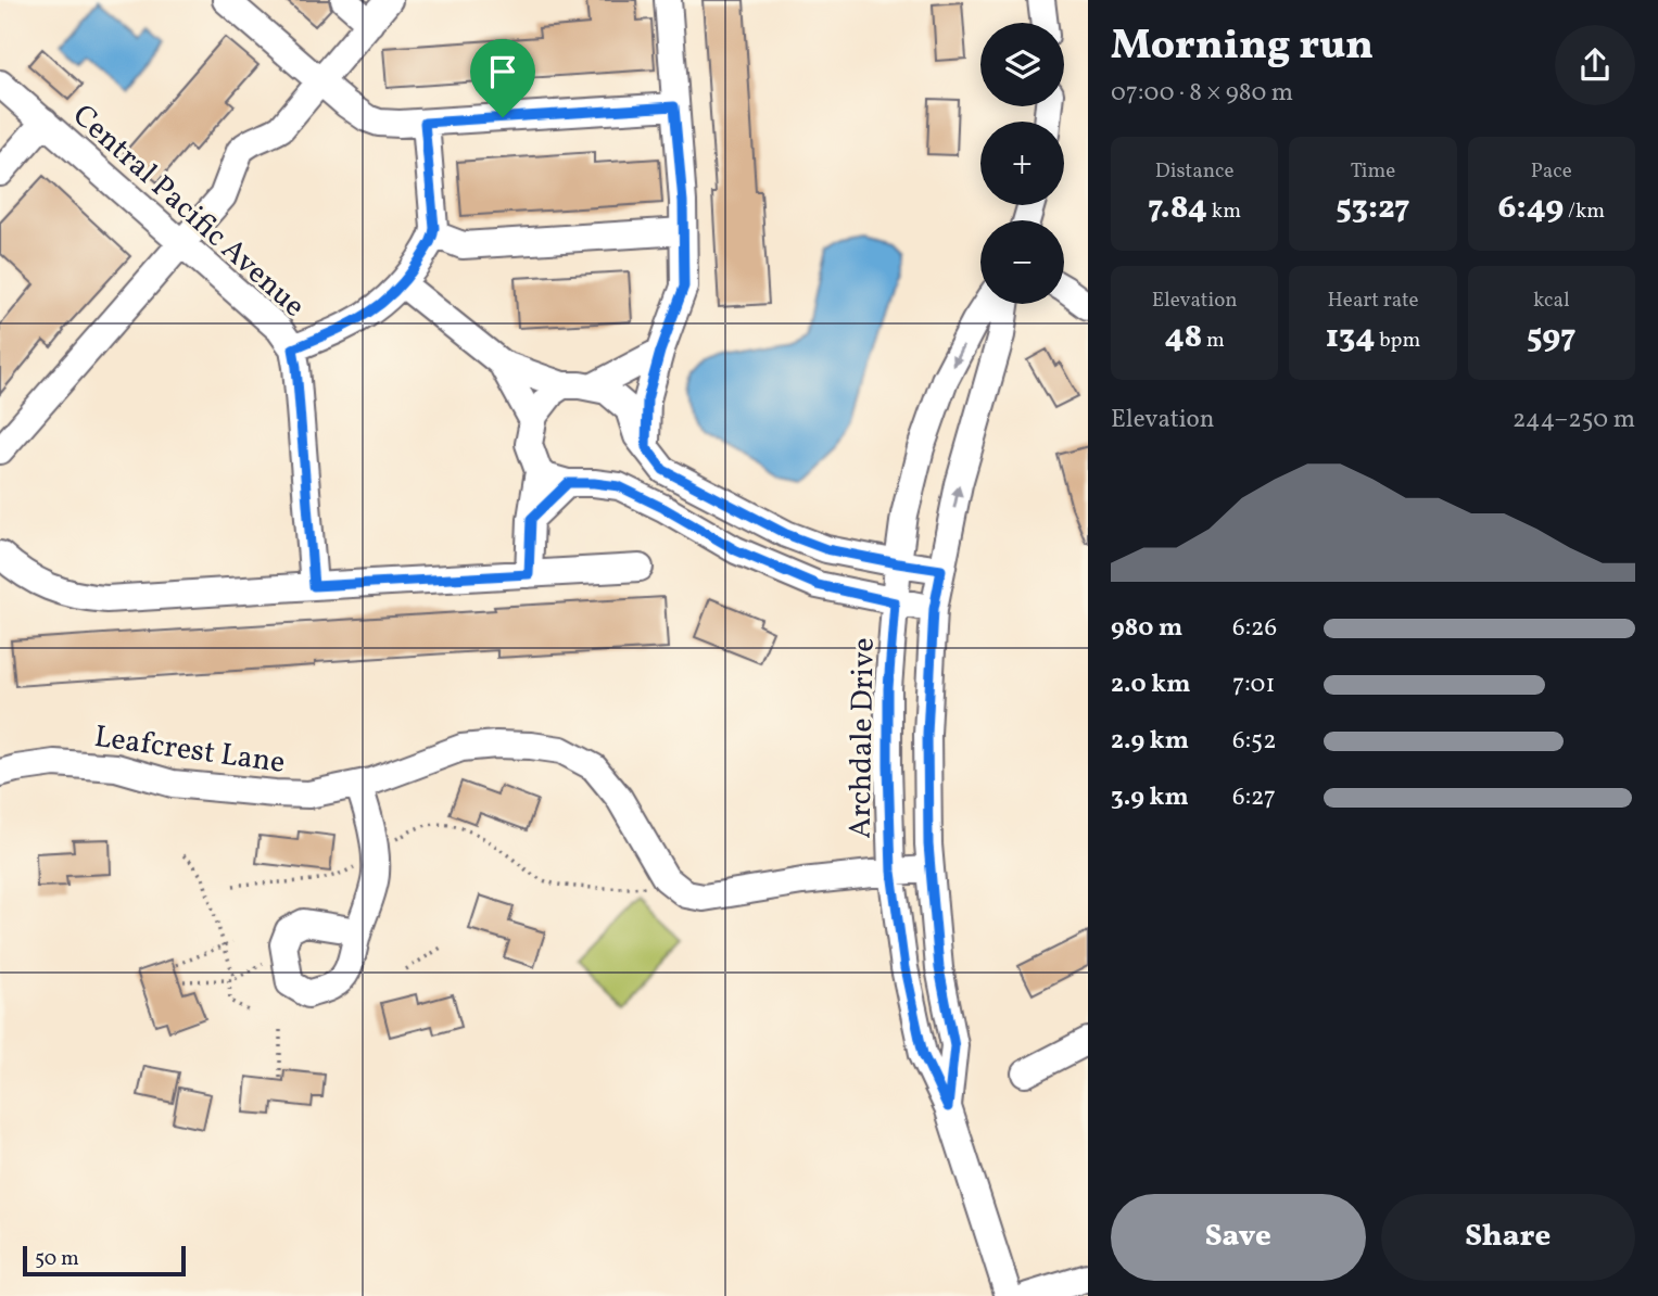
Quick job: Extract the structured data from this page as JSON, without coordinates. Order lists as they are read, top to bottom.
{
  "streets": {
    "street": ["Central Pacific Avenue", "Archdale Drive", "Leafcrest Lane"]
  },
  "crossings": [
    ["Archdale Drive", "Leafcrest Lane"]
  ],
  "scale_bar": "50 m",
  "page": {
    "heading": ["Morning run", "07:00 · 8 × 980 m"],
    "map_buttons": ["+", "−"],
    "stats": [
      ["Distance", "7.84 km"],
      ["Time", "53:27"],
      ["Pace", "6:49 /km"],
      ["Elevation", "48 m"],
      ["Heart rate", "134 bpm"],
      ["kcal", "597"]
    ],
    "chart": ["Elevation", "244–250 m"],
    "list": [
      {
        "name": "980 m",
        "note": "6:26"
      },
      {
        "name": "2.0 km",
        "note": "7:01"
      },
      {
        "name": "2.9 km",
        "note": "6:52"
      },
      {
        "name": "3.9 km",
        "note": "6:27"
      }
    ],
    "buttons": ["Save", "Share"],
    "scale": "50 m"
  }
}
